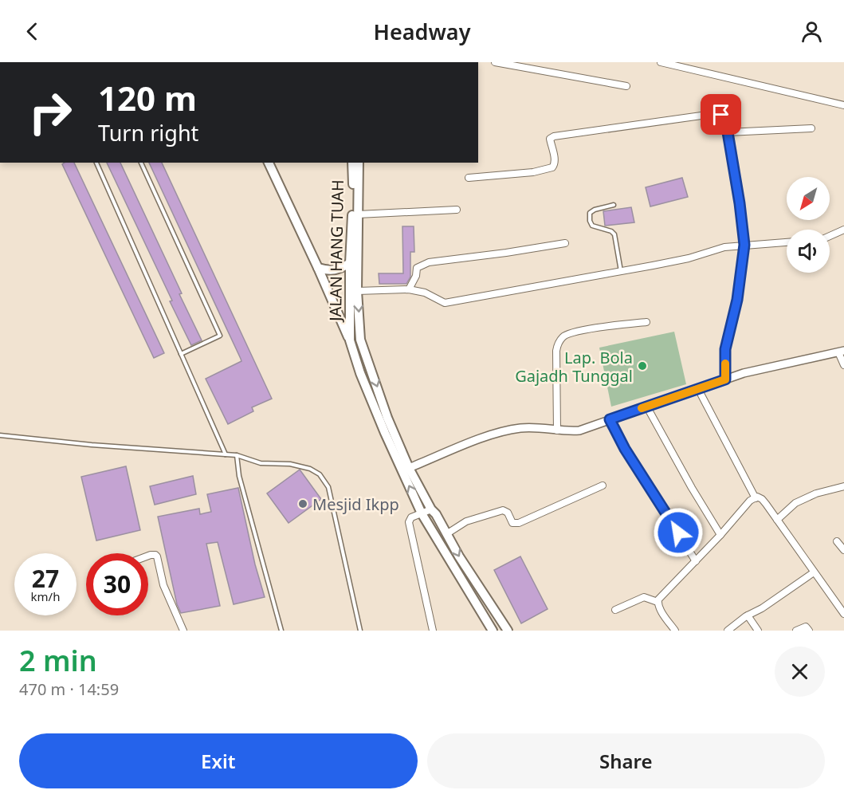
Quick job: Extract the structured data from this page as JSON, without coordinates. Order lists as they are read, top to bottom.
{
  "streets": {
    "main road": ["JALAN HANG TUAH"]
  },
  "places": ["Lap. Bola Gajadh Tunggal", "Mesjid Ikpp"],
  "north": "bottom left",
  "page": {
    "header": "Headway",
    "turn": ["120 m", "Turn right"],
    "speed": "27 km/h",
    "limit": "30",
    "heading": ["2 min", "470 m · 14:59"],
    "buttons": ["Exit", "Share"]
  }
}
